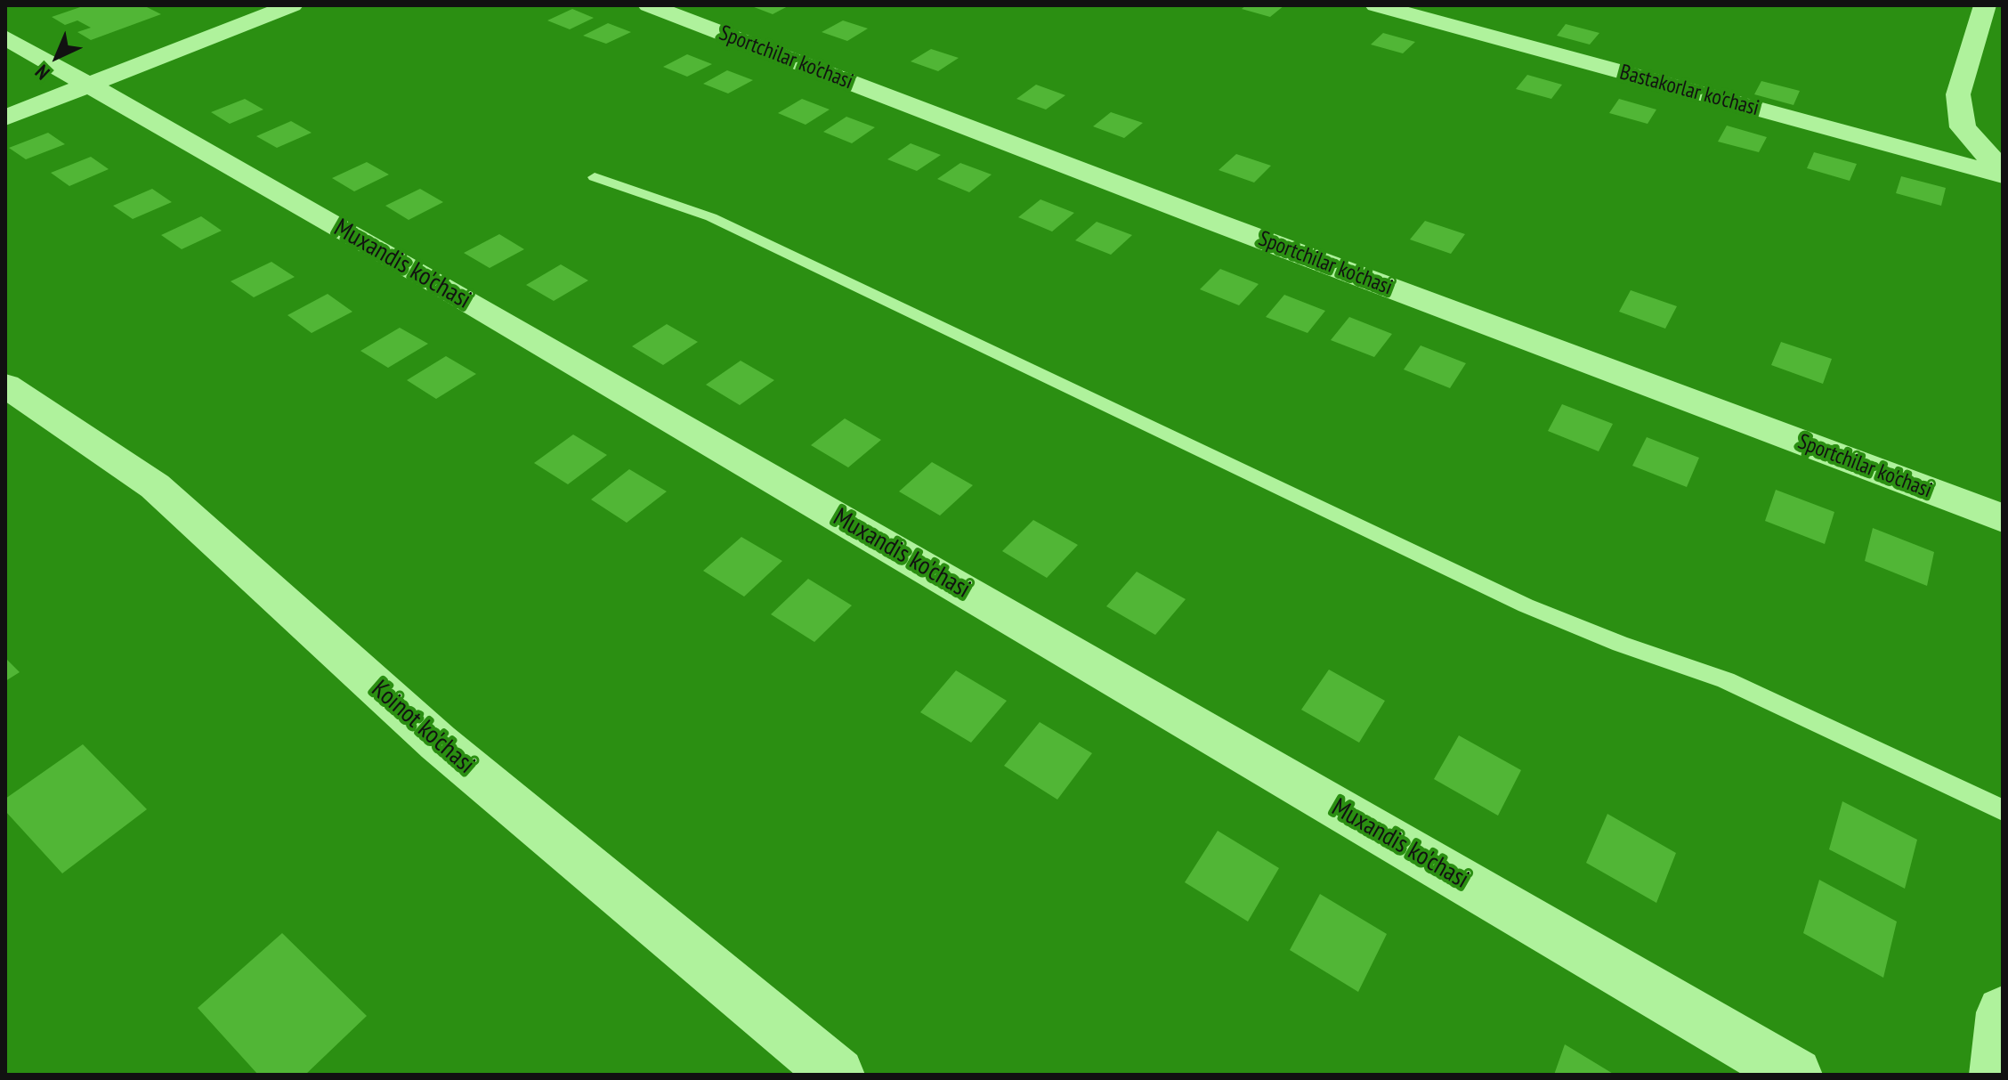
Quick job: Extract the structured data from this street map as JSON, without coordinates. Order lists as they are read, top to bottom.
{
  "streets": {
    "street": [
      "Sportchilar ko'chasi",
      "Bastakorlar ko'chasi",
      "Muxandis ko'chasi",
      "Koinot ko'chasi"
    ]
  },
  "north": "bottom left"
}
